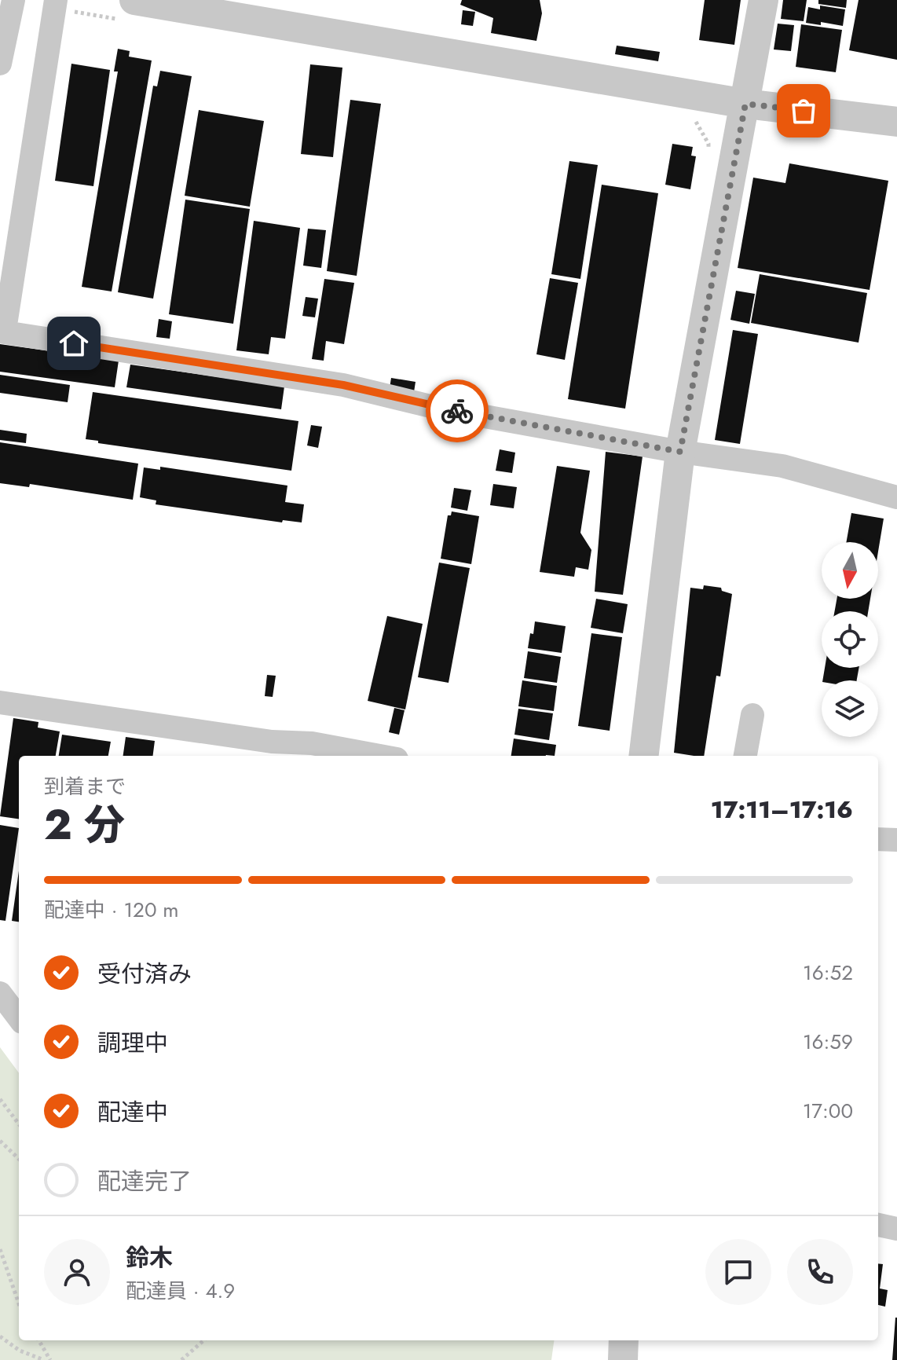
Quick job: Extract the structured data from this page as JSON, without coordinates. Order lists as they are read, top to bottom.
{
  "north": "bottom",
  "page": {
    "heading": ["2 分", "到着まで", "17:11–17:16"],
    "panel": ["鈴木", "配達員 · 4.9"],
    "bar": "配達中 · 120 m",
    "list": [
      ["受付済み", "16:52"],
      ["調理中", "16:59"],
      ["配達中", "17:00"],
      "配達完了"
    ]
  }
}
